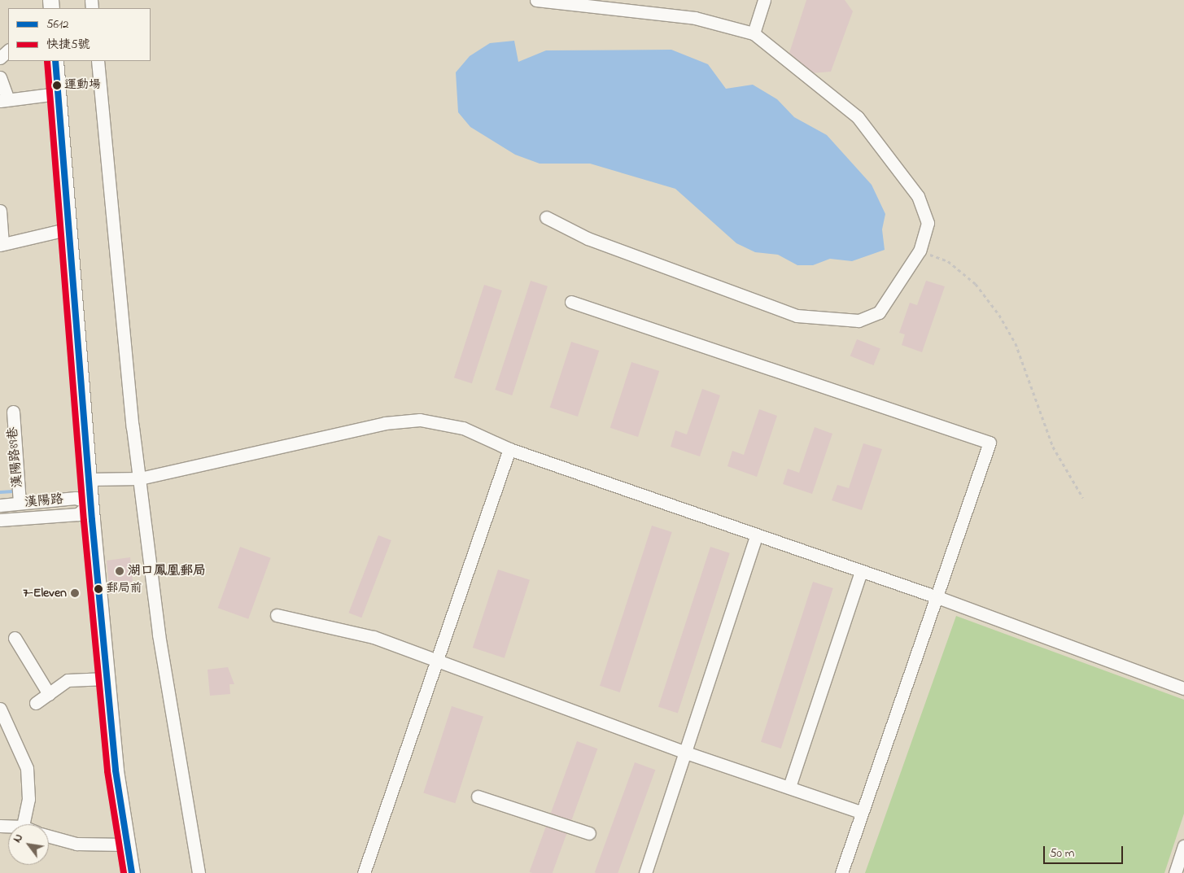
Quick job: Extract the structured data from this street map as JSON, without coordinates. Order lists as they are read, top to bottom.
{
  "streets": {
    "street": ["漢陽路89巷", "漢陽路"]
  },
  "crossings": [
    ["漢陽路89巷", "漢陽路"]
  ],
  "places": [
    "運動場",
    "湖口鳳凰郵局",
    "郵局前",
    "7-Eleven"
  ],
  "lines": ["transit line 5612", "transit line 快捷5號"],
  "legend": ["5612", "快捷5號"],
  "scale_bar": "50 m",
  "north": "top left"
}
